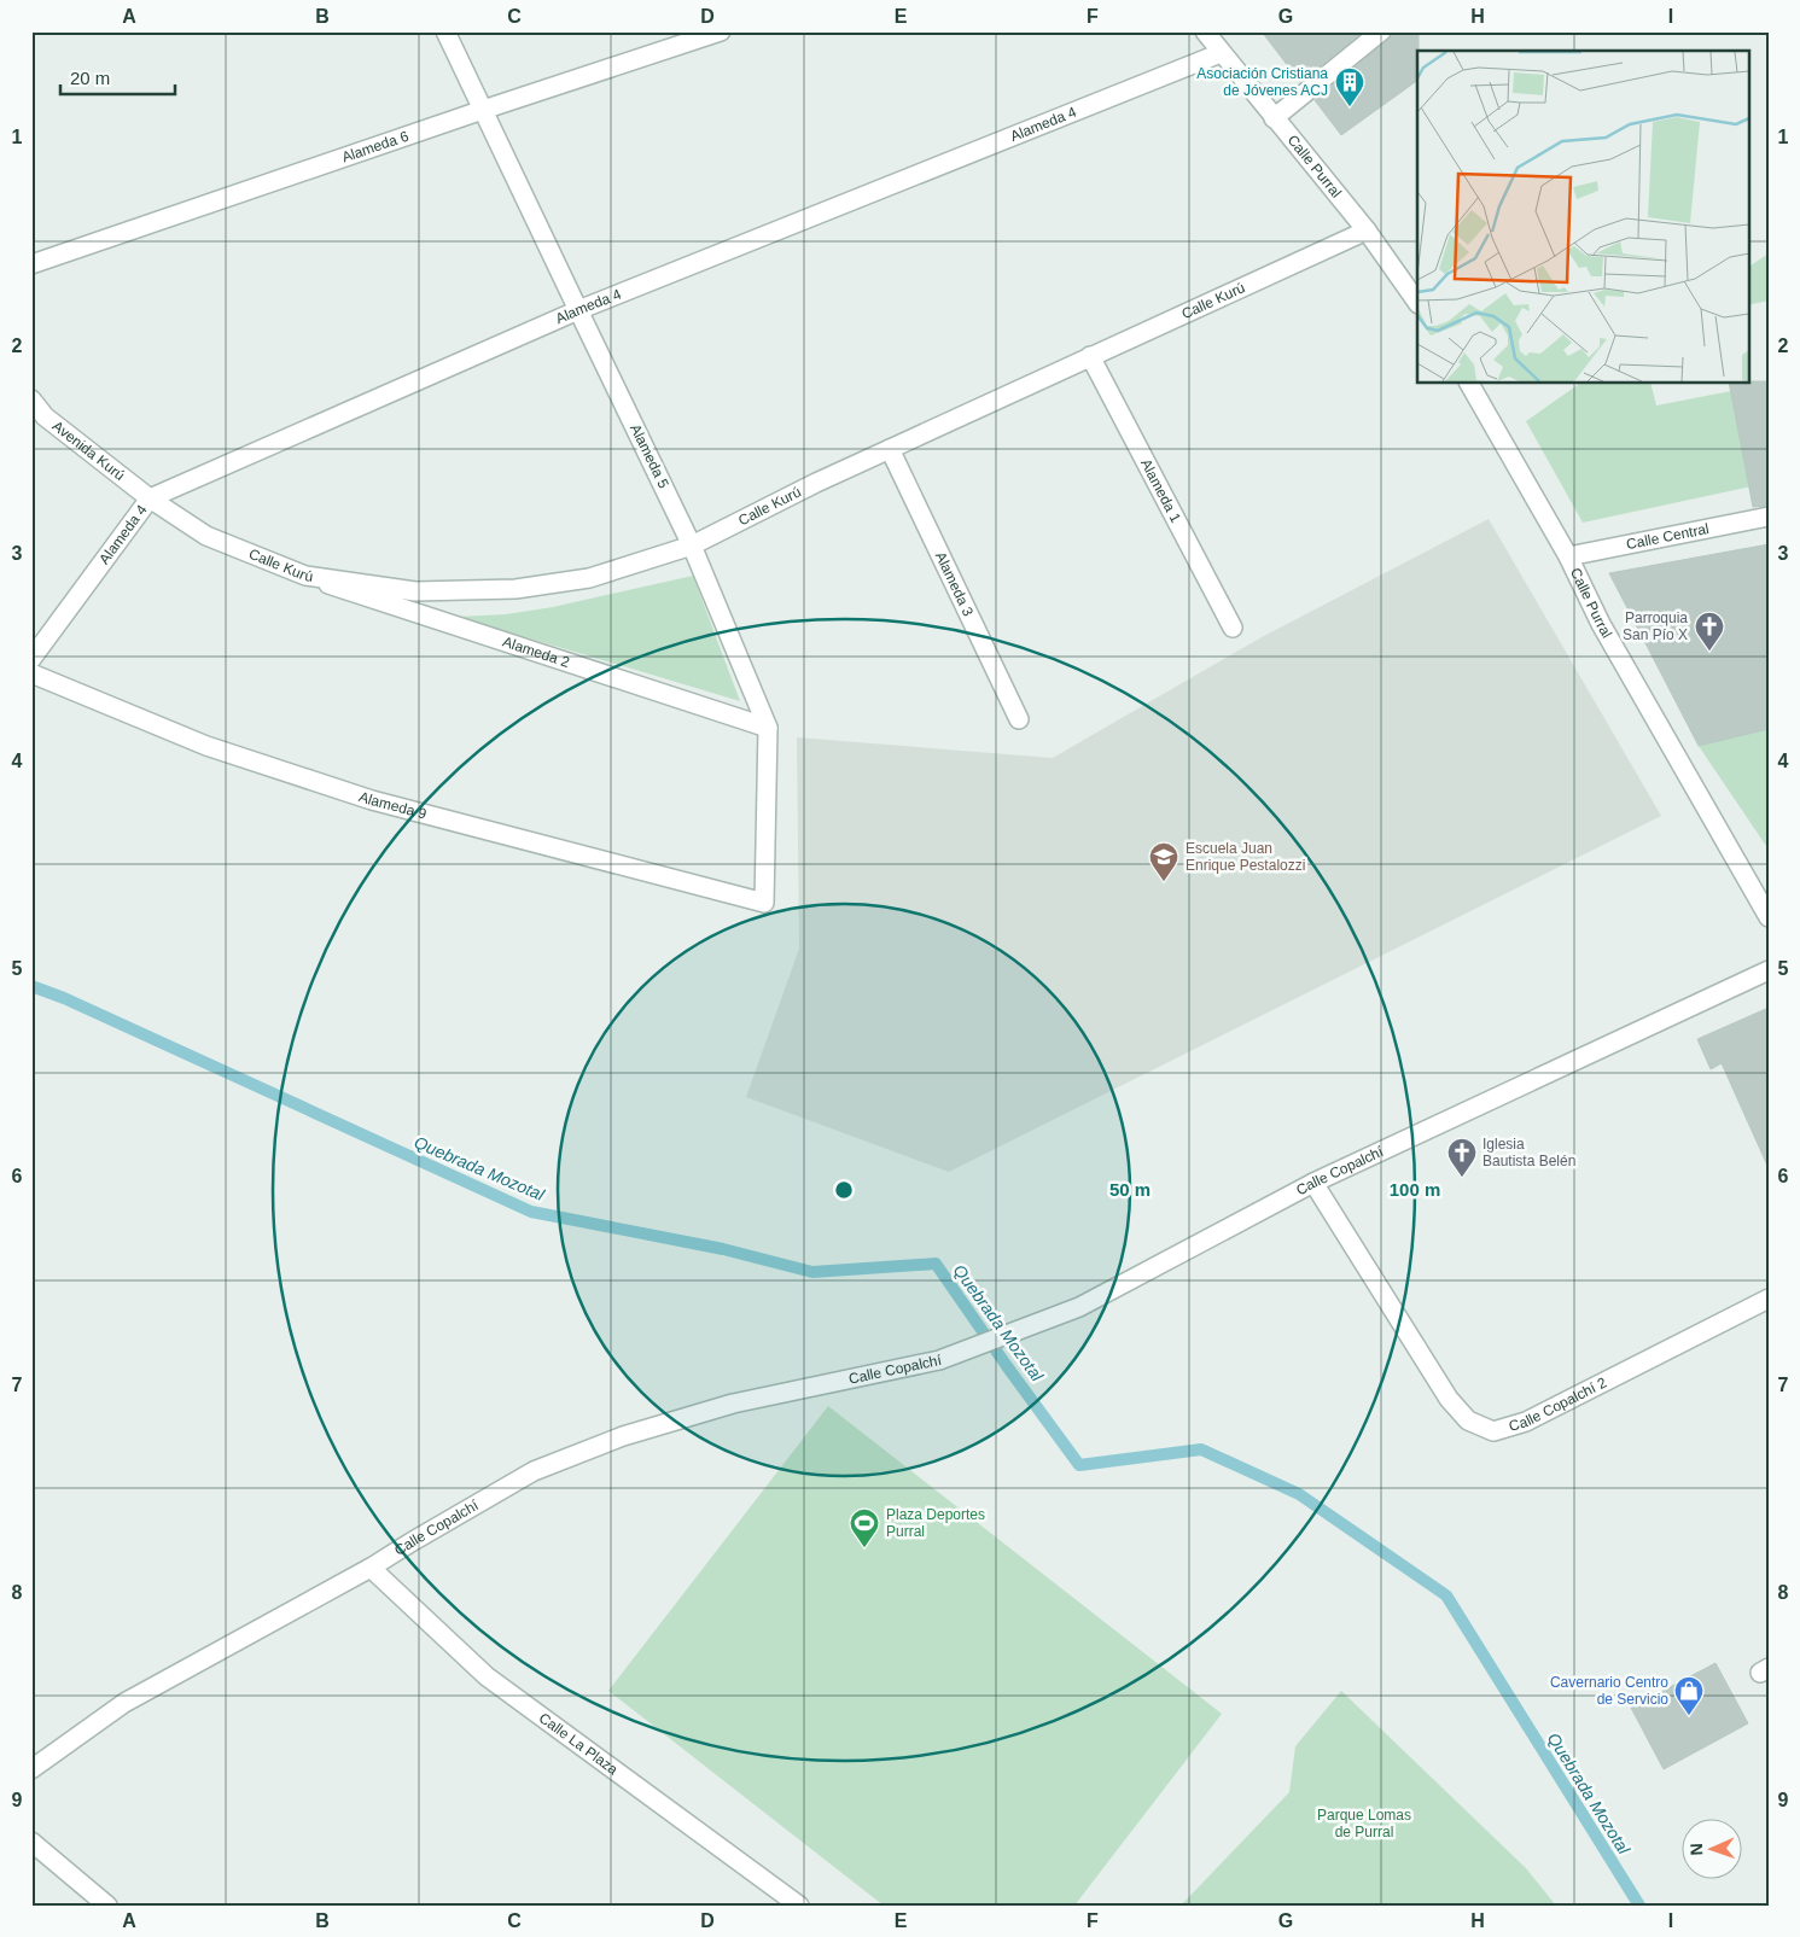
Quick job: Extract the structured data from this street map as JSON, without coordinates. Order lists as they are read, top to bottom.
{
  "streets": {
    "street": [
      "Alameda 4",
      "Alameda 6",
      "Calle Purral",
      "Calle Kurú",
      "Avenida Kurú",
      "Alameda 5",
      "Alameda 1",
      "Calle Central",
      "Alameda 3",
      "Alameda 2",
      "Alameda 9",
      "Calle Copalchí",
      "Calle Copalchí 2",
      "Calle La Plaza"
    ]
  },
  "crossings": [
    ["Alameda 4", "Calle Purral"],
    ["Alameda 4", "Calle Kurú"],
    ["Alameda 4", "Avenida Kurú"],
    ["Alameda 4", "Alameda 5"],
    ["Alameda 6", "Alameda 5"],
    ["Calle Purral", "Calle Kurú"],
    ["Calle Purral", "Calle Central"],
    ["Calle Kurú", "Avenida Kurú"],
    ["Calle Kurú", "Alameda 5"],
    ["Calle Kurú", "Alameda 1"],
    ["Calle Kurú", "Alameda 3"],
    ["Calle Kurú", "Alameda 2"],
    ["Alameda 5", "Alameda 2"],
    ["Alameda 5", "Alameda 9"],
    ["Calle Copalchí", "Calle Copalchí 2"],
    ["Calle Copalchí", "Calle La Plaza"]
  ],
  "water": ["Quebrada Mozotal"],
  "parks": ["Parque Lomas de Purral"],
  "places": {
    "building": ["Asociación Cristiana de Jóvenes ACJ"],
    "church": ["Parroquia San Pío X", "Iglesia Bautista Belén"],
    "school or university": ["Escuela Juan Enrique Pestalozzi"],
    "sports": ["Plaza Deportes Purral"],
    "shop": ["Cavernario Centro de Servicio"]
  },
  "scale_bar": "20 m",
  "north": "left",
  "grid": {
    "columns": [
      "A",
      "B",
      "C",
      "D",
      "E",
      "F",
      "G",
      "H",
      "I"
    ],
    "rows": [
      "1",
      "2",
      "3",
      "4",
      "5",
      "6",
      "7",
      "8",
      "9"
    ]
  },
  "rings": ["50 m", "100 m"]
}
